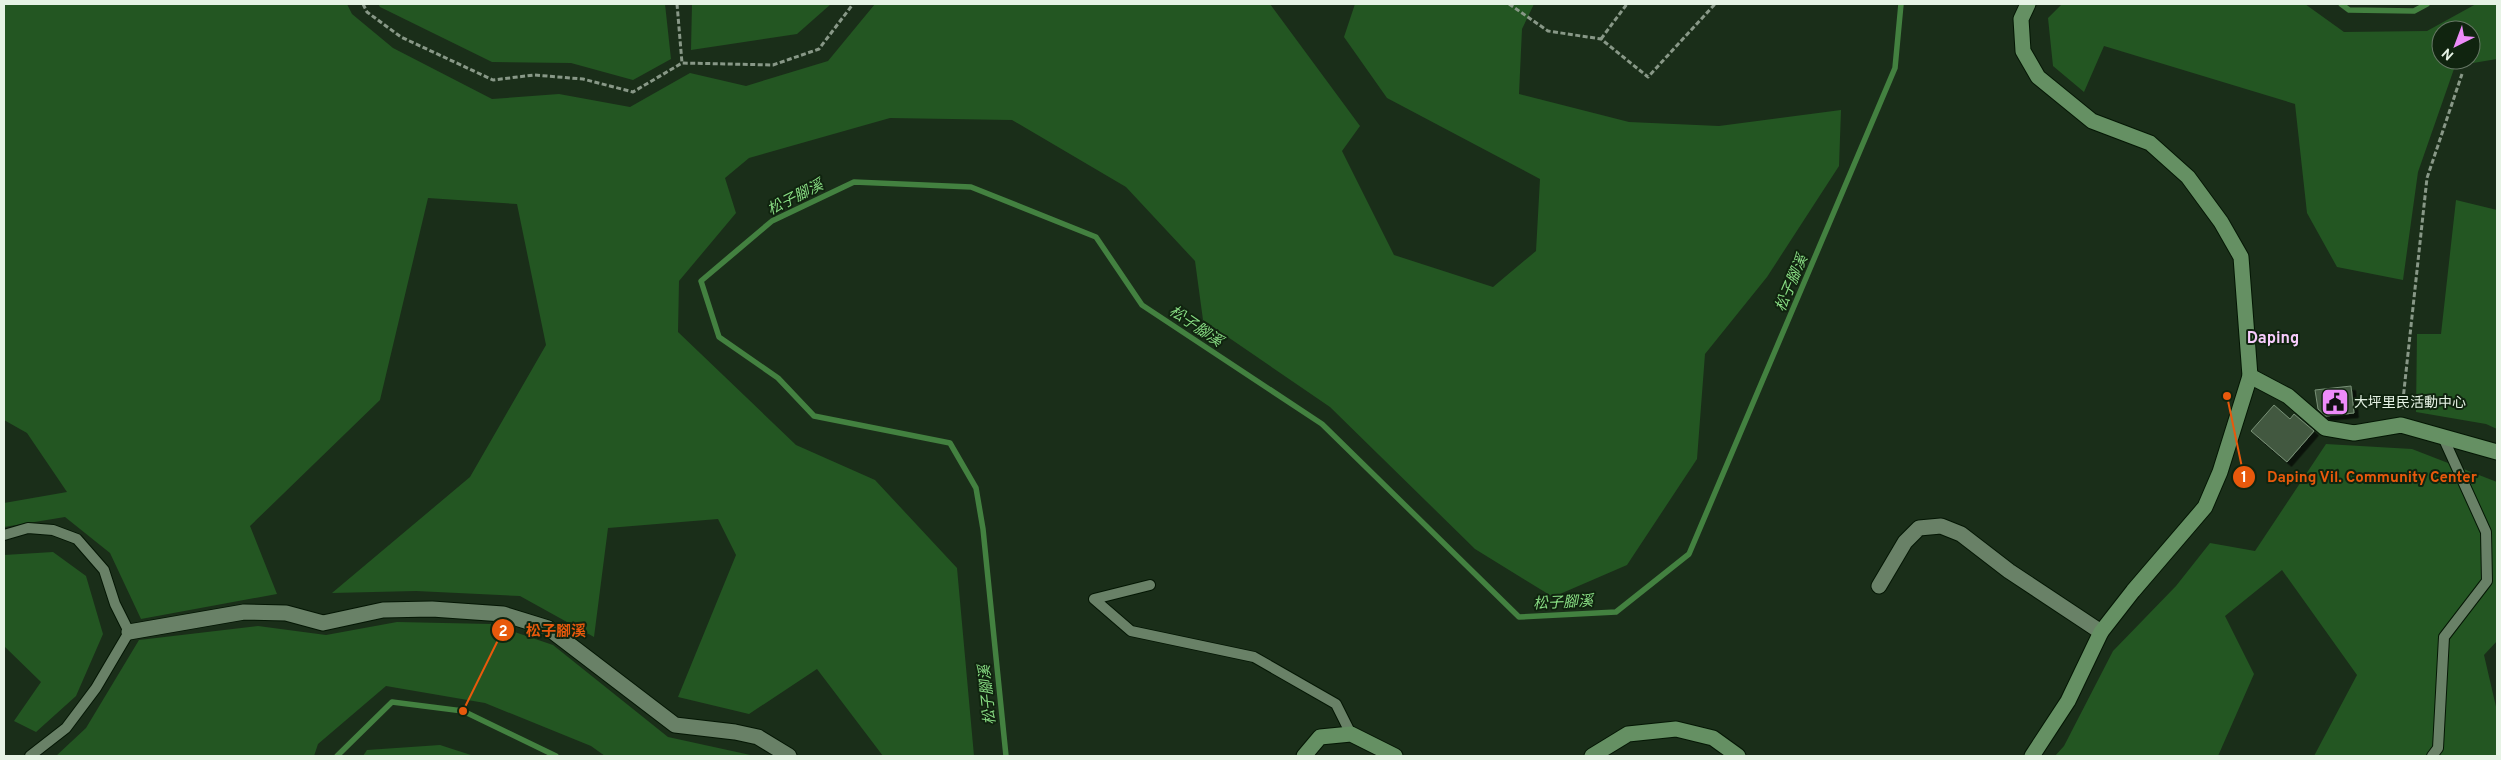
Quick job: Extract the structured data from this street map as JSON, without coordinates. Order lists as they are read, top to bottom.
{
  "districts": ["Daping"],
  "water": ["松子腳溪"],
  "places": {
    "other": ["Daping Vil. Community Center", "松子腳溪"],
    "public building": ["大坪里民活動中心"]
  },
  "north": "bottom left"
}
